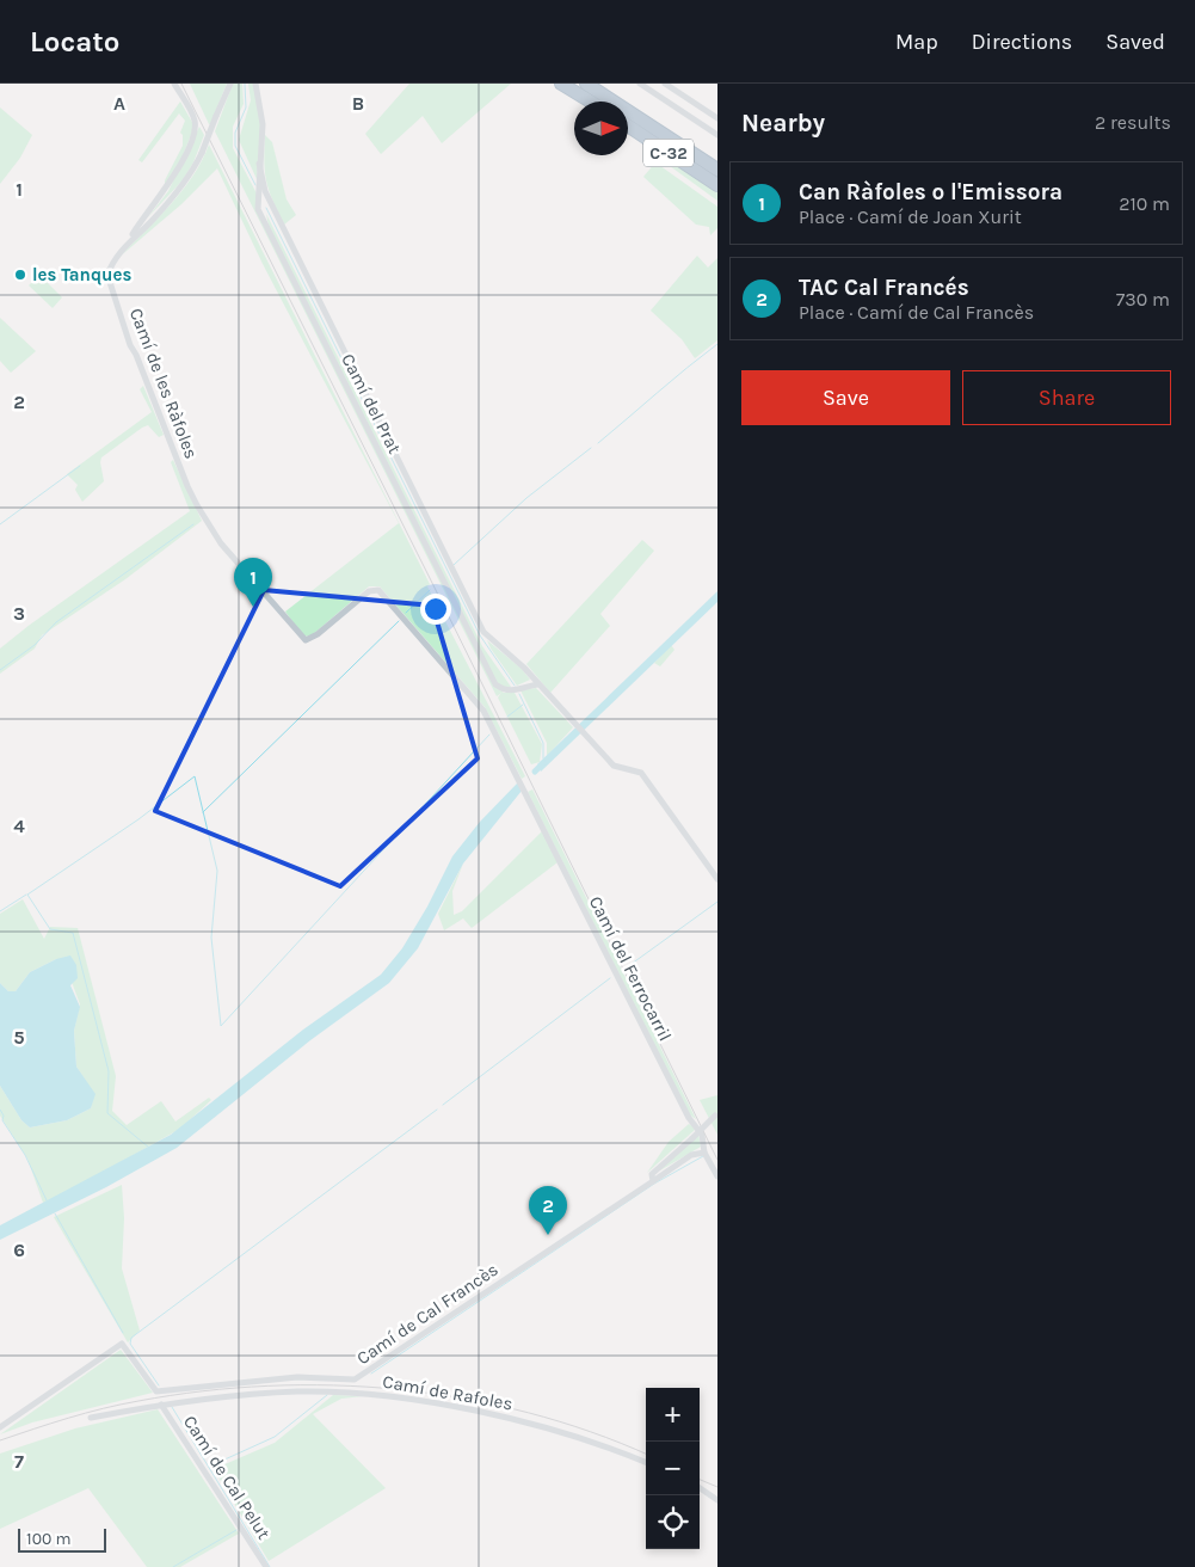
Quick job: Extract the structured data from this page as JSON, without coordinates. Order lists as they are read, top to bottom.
{
  "streets": {
    "highway": ["C-32"],
    "street": [
      "Camí de les Ràfoles",
      "Camí del Prat",
      "Camí del Ferrocarril",
      "Camí de Cal Francès",
      "Camí de Rafoles",
      "Camí de Cal Pelut"
    ]
  },
  "crossings": [
    ["Camí de les Ràfoles", "Camí del Ferrocarril"],
    ["Camí de Rafoles", "Camí de Cal Pelut"]
  ],
  "places": ["les Tanques"],
  "scale_bar": "100 m",
  "north": "right",
  "page": {
    "header": "Locato",
    "nav": ["Map", "Directions", "Saved"],
    "heading": ["Nearby", "2 results"],
    "list": [
      {
        "mark": "1",
        "name": "Can Ràfoles o l'Emissora",
        "note": "Place · Camí de Joan Xurit",
        "value": "210 m"
      },
      {
        "mark": "2",
        "name": "TAC Cal Francés",
        "note": "Place · Camí de Cal Francès",
        "value": "730 m"
      }
    ],
    "buttons": ["Save", "Share"],
    "pins": ["1", "2"],
    "map_buttons": ["+", "−"],
    "scale": "100 m"
  },
  "grid": {
    "columns": ["A", "B"],
    "rows": [
      "1",
      "2",
      "3",
      "4",
      "5",
      "6",
      "7"
    ]
  }
}
